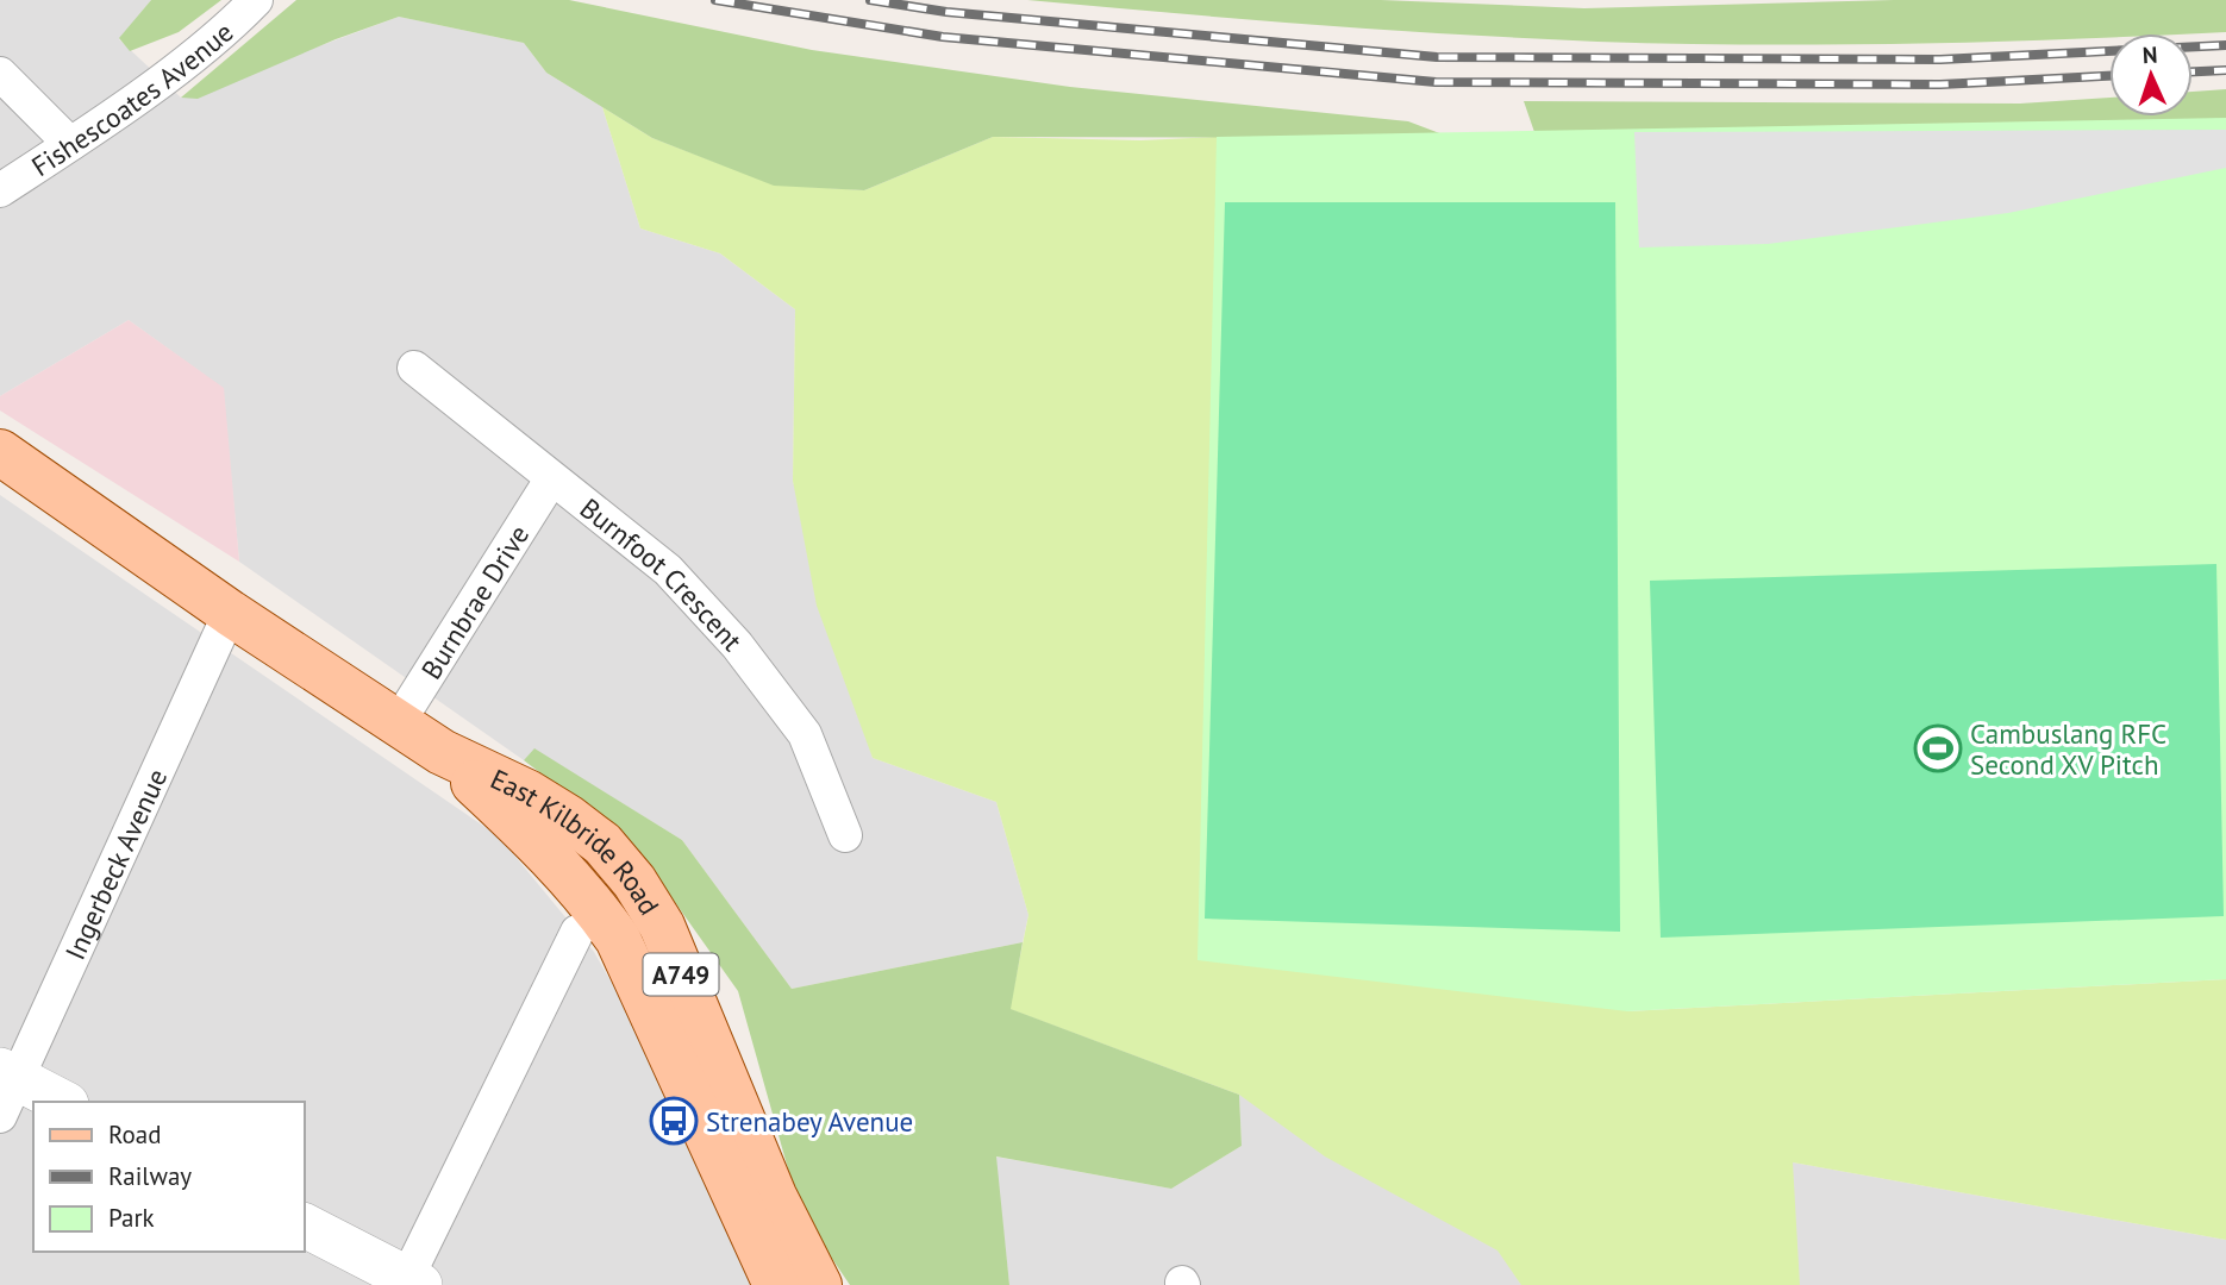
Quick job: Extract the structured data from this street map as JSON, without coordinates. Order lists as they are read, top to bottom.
{
  "streets": {
    "main road": ["East Kilbride Road", "A749"],
    "street": [
      "Fishescoates Avenue",
      "Burnfoot Crescent",
      "Burnbrae Drive",
      "Ingerbeck Avenue"
    ]
  },
  "crossings": [
    ["Burnfoot Crescent", "Burnbrae Drive"],
    ["Burnbrae Drive", "East Kilbride Road"],
    ["East Kilbride Road", "Ingerbeck Avenue"]
  ],
  "places": {
    "sports": ["Cambuslang RFC Second XV Pitch"],
    "bus stop": ["Strenabey Avenue"]
  },
  "legend": ["Road", "Railway", "Park"],
  "north": "top"
}
